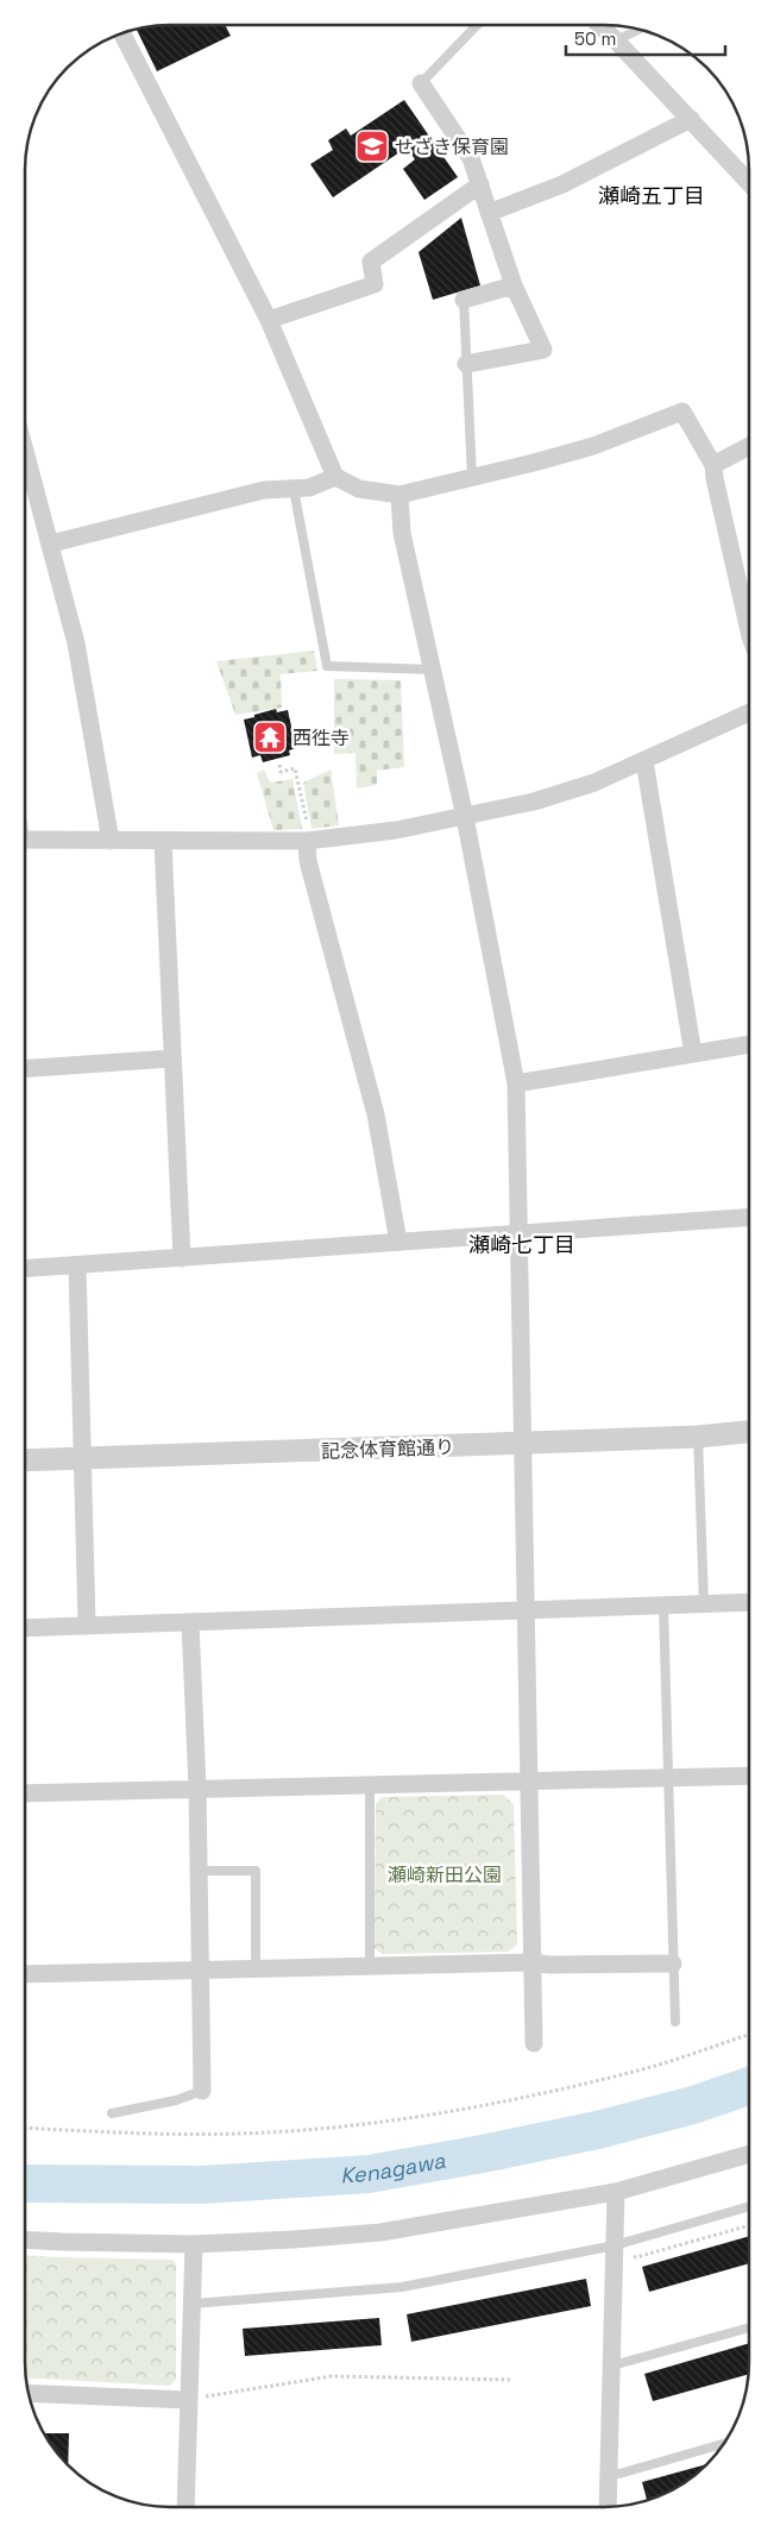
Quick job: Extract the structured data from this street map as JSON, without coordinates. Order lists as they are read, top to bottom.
{
  "streets": {
    "street": ["記念体育館通り"]
  },
  "districts": ["瀬崎五丁目", "瀬崎七丁目"],
  "water": ["Kenagawa"],
  "parks": ["瀬崎新田公園"],
  "places": {
    "school or university": ["せざき保育園"],
    "temple": ["西徃寺"]
  },
  "scale_bar": "50 m"
}
